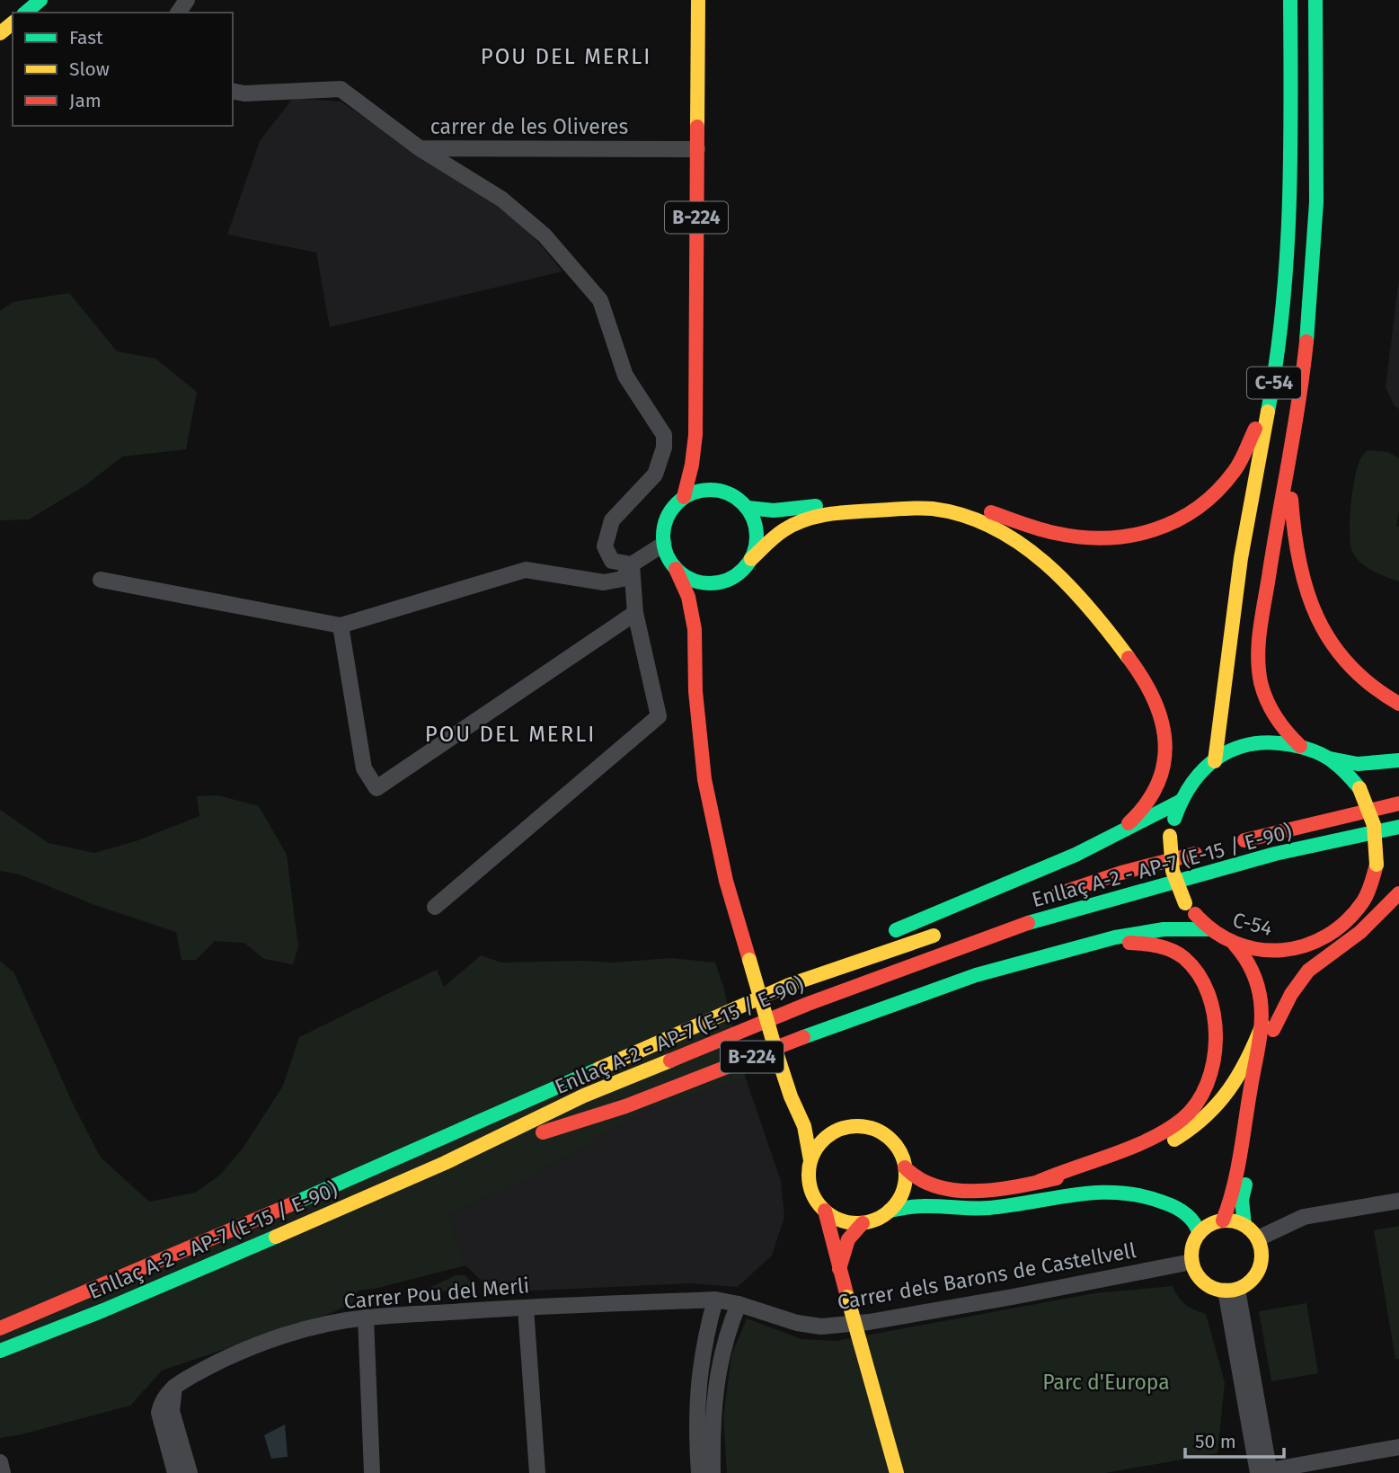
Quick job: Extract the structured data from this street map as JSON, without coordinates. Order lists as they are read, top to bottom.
{
  "streets": {
    "main road": ["B-224", "C-54", "Enllaç A-2 - AP-7 (E-15 / E-90)"],
    "street": ["carrer de les Oliveres", "Carrer dels Barons de Castellvell", "Carrer Pou del Merli"]
  },
  "crossings": [
    ["carrer de les Oliveres", "B-224"],
    ["B-224", "Enllaç A-2 - AP-7 (E-15 / E-90)"],
    ["Carrer dels Barons de Castellvell", "Carrer Pou del Merli"]
  ],
  "districts": ["POU DEL MERLI", "POU DEL MERLI"],
  "parks": ["Parc d'Europa"],
  "legend": ["Fast", "Slow", "Jam"],
  "scale_bar": "50 m"
}
